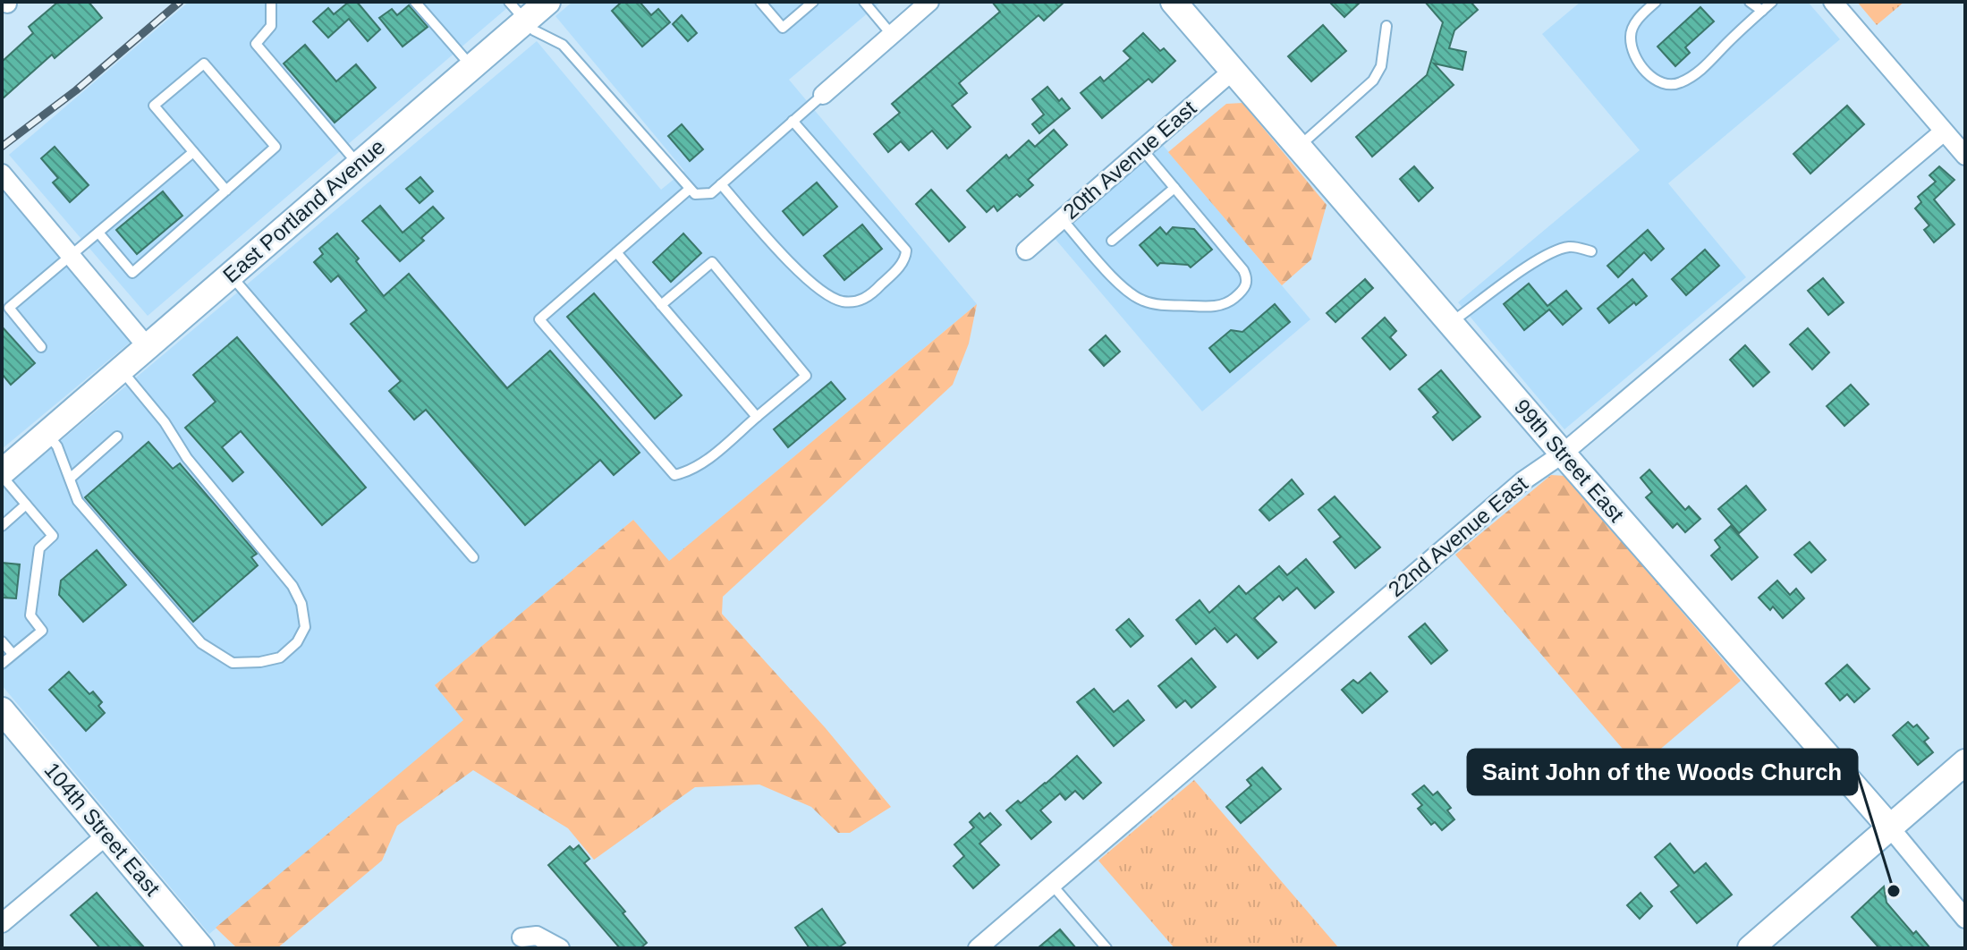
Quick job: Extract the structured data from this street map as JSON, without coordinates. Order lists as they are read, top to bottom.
{
  "streets": {
    "street": [
      "20th Avenue East",
      "East Portland Avenue",
      "99th Street East",
      "22nd Avenue East",
      "104th Street East"
    ]
  },
  "crossings": [
    ["20th Avenue East", "99th Street East"],
    ["99th Street East", "22nd Avenue East"]
  ],
  "places": ["Saint John of the Woods Church"]
}
